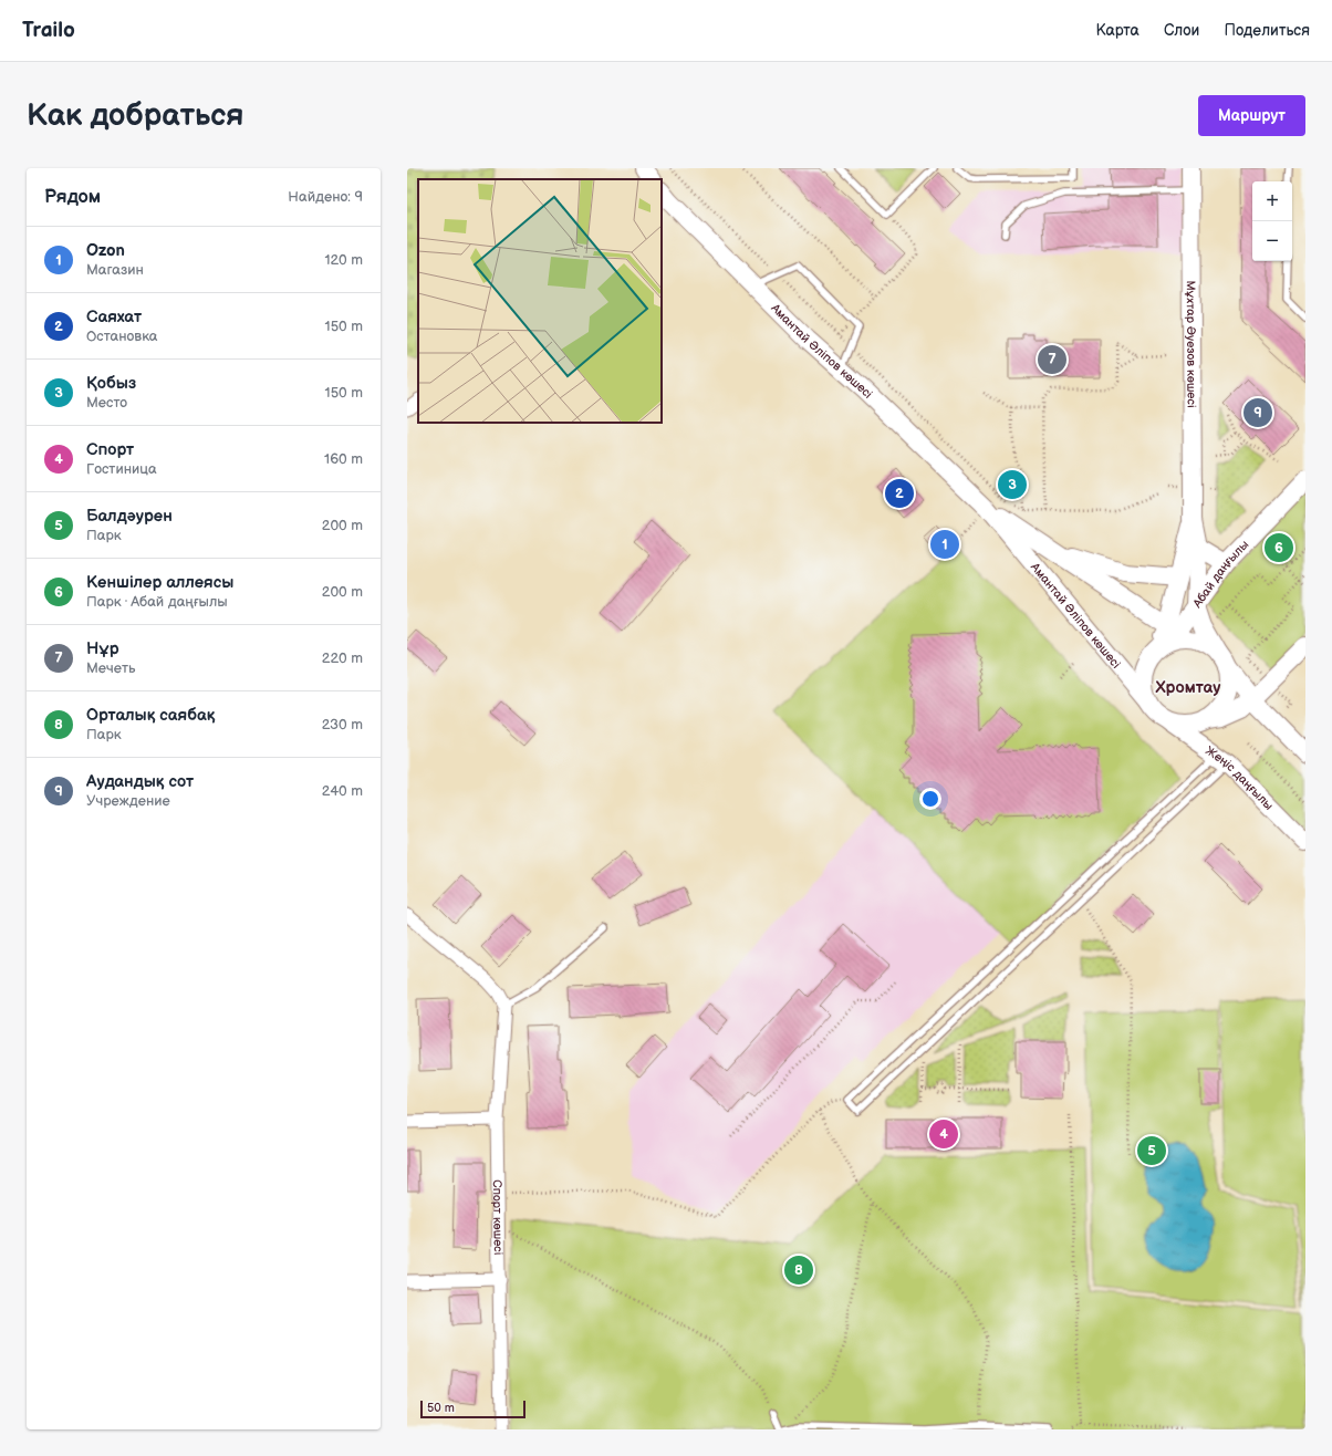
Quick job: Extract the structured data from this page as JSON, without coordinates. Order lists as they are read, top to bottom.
{
  "streets": {
    "main road": [
      "Мұхтар Әуезов көшесі",
      "Амантай Әліпов көшесі",
      "Абай даңғылы",
      "Жеңіс даңғылы"
    ],
    "street": ["Спорт көшесі"]
  },
  "crossings": [
    ["Мұхтар Әуезов көшесі", "Амантай Әліпов көшесі"],
    ["Мұхтар Әуезов көшесі", "Абай даңғылы"],
    ["Мұхтар Әуезов көшесі", "Жеңіс даңғылы"],
    ["Амантай Әліпов көшесі", "Абай даңғылы"],
    ["Амантай Әліпов көшесі", "Жеңіс даңғылы"],
    ["Абай даңғылы", "Жеңіс даңғылы"]
  ],
  "districts": ["Хромтау"],
  "scale_bar": "50 m",
  "page": {
    "header": "Trailo",
    "nav": ["Карта", "Слои", "Поделиться"],
    "buttons": "Маршрут",
    "title": "Как добраться",
    "heading": ["Рядом", "Найдено: 9"],
    "map_buttons": ["+", "−"],
    "list": [
      {
        "mark": "1",
        "name": "Ozon",
        "note": "Магазин",
        "value": "120 m"
      },
      {
        "mark": "2",
        "name": "Саяхат",
        "note": "Остановка",
        "value": "150 m"
      },
      {
        "mark": "3",
        "name": "Қобыз",
        "note": "Место",
        "value": "150 m"
      },
      {
        "mark": "4",
        "name": "Спорт",
        "note": "Гостиница",
        "value": "160 m"
      },
      {
        "mark": "5",
        "name": "Балдәурен",
        "note": "Парк",
        "value": "200 m"
      },
      {
        "mark": "6",
        "name": "Кеншілер аллеясы",
        "note": "Парк · Абай даңғылы",
        "value": "200 m"
      },
      {
        "mark": "7",
        "name": "Нұр",
        "note": "Мечеть",
        "value": "220 m"
      },
      {
        "mark": "8",
        "name": "Орталық саябақ",
        "note": "Парк",
        "value": "230 m"
      },
      {
        "mark": "9",
        "name": "Аудандық сот",
        "note": "Учреждение",
        "value": "240 m"
      }
    ],
    "pins": [
      "7",
      "9",
      "3",
      "2",
      "1",
      "6",
      "4",
      "5",
      "8"
    ],
    "scale": "50 m"
  }
}
